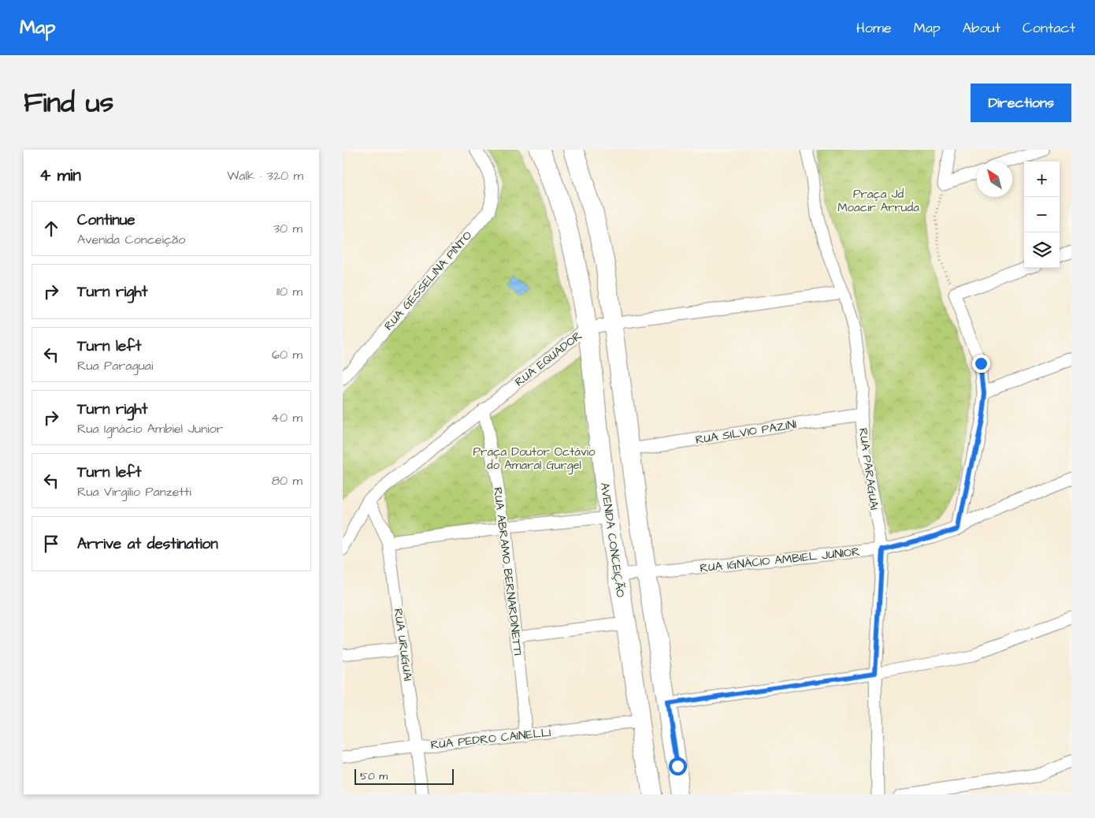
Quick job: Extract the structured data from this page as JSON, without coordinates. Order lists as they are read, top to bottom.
{
  "streets": {
    "main road": ["AVENIDA CONCEIÇÃO"],
    "street": [
      "RUA GESSELINA PINTO",
      "RUA EQUADOR",
      "RUA SILVIO PAZINI",
      "RUA PARAGUAI",
      "RUA IGNÁCIO AMBIEL JUNIOR",
      "RUA ABRAMO BERNARDINETTI",
      "RUA URUGUAI",
      "RUA PEDRO CAINELLI"
    ]
  },
  "crossings": [
    ["RUA EQUADOR", "RUA PARAGUAI"],
    ["RUA EQUADOR", "AVENIDA CONCEIÇÃO"],
    ["RUA EQUADOR", "RUA ABRAMO BERNARDINETTI"],
    ["RUA EQUADOR", "RUA URUGUAI"],
    ["RUA SILVIO PAZINI", "RUA PARAGUAI"],
    ["RUA PARAGUAI", "RUA IGNÁCIO AMBIEL JUNIOR"],
    ["AVENIDA CONCEIÇÃO", "RUA IGNÁCIO AMBIEL JUNIOR"],
    ["AVENIDA CONCEIÇÃO", "RUA PEDRO CAINELLI"],
    ["RUA ABRAMO BERNARDINETTI", "RUA PEDRO CAINELLI"],
    ["RUA URUGUAI", "RUA PEDRO CAINELLI"]
  ],
  "parks": ["Praça Jd Moacir Arruda", "Praça Doutor Octávio do Amaral Gurgel"],
  "scale_bar": "50 m",
  "north": "top left",
  "page": {
    "header": "Map",
    "nav": [
      "Home",
      "Map",
      "About",
      "Contact"
    ],
    "title": "Find us",
    "buttons": "Directions",
    "heading": ["4 min", "Walk · 320 m"],
    "map_buttons": ["+", "−"],
    "list": [
      ["Continue", "Avenida Conceição", "30 m"],
      ["Turn right", "110 m"],
      ["Turn left", "Rua Paraguai", "60 m"],
      ["Turn right", "Rua Ignácio Ambiel Junior", "40 m"],
      ["Turn left", "Rua Virgilio Panzetti", "80 m"],
      "Arrive at destination"
    ],
    "scale": "50 m"
  }
}
